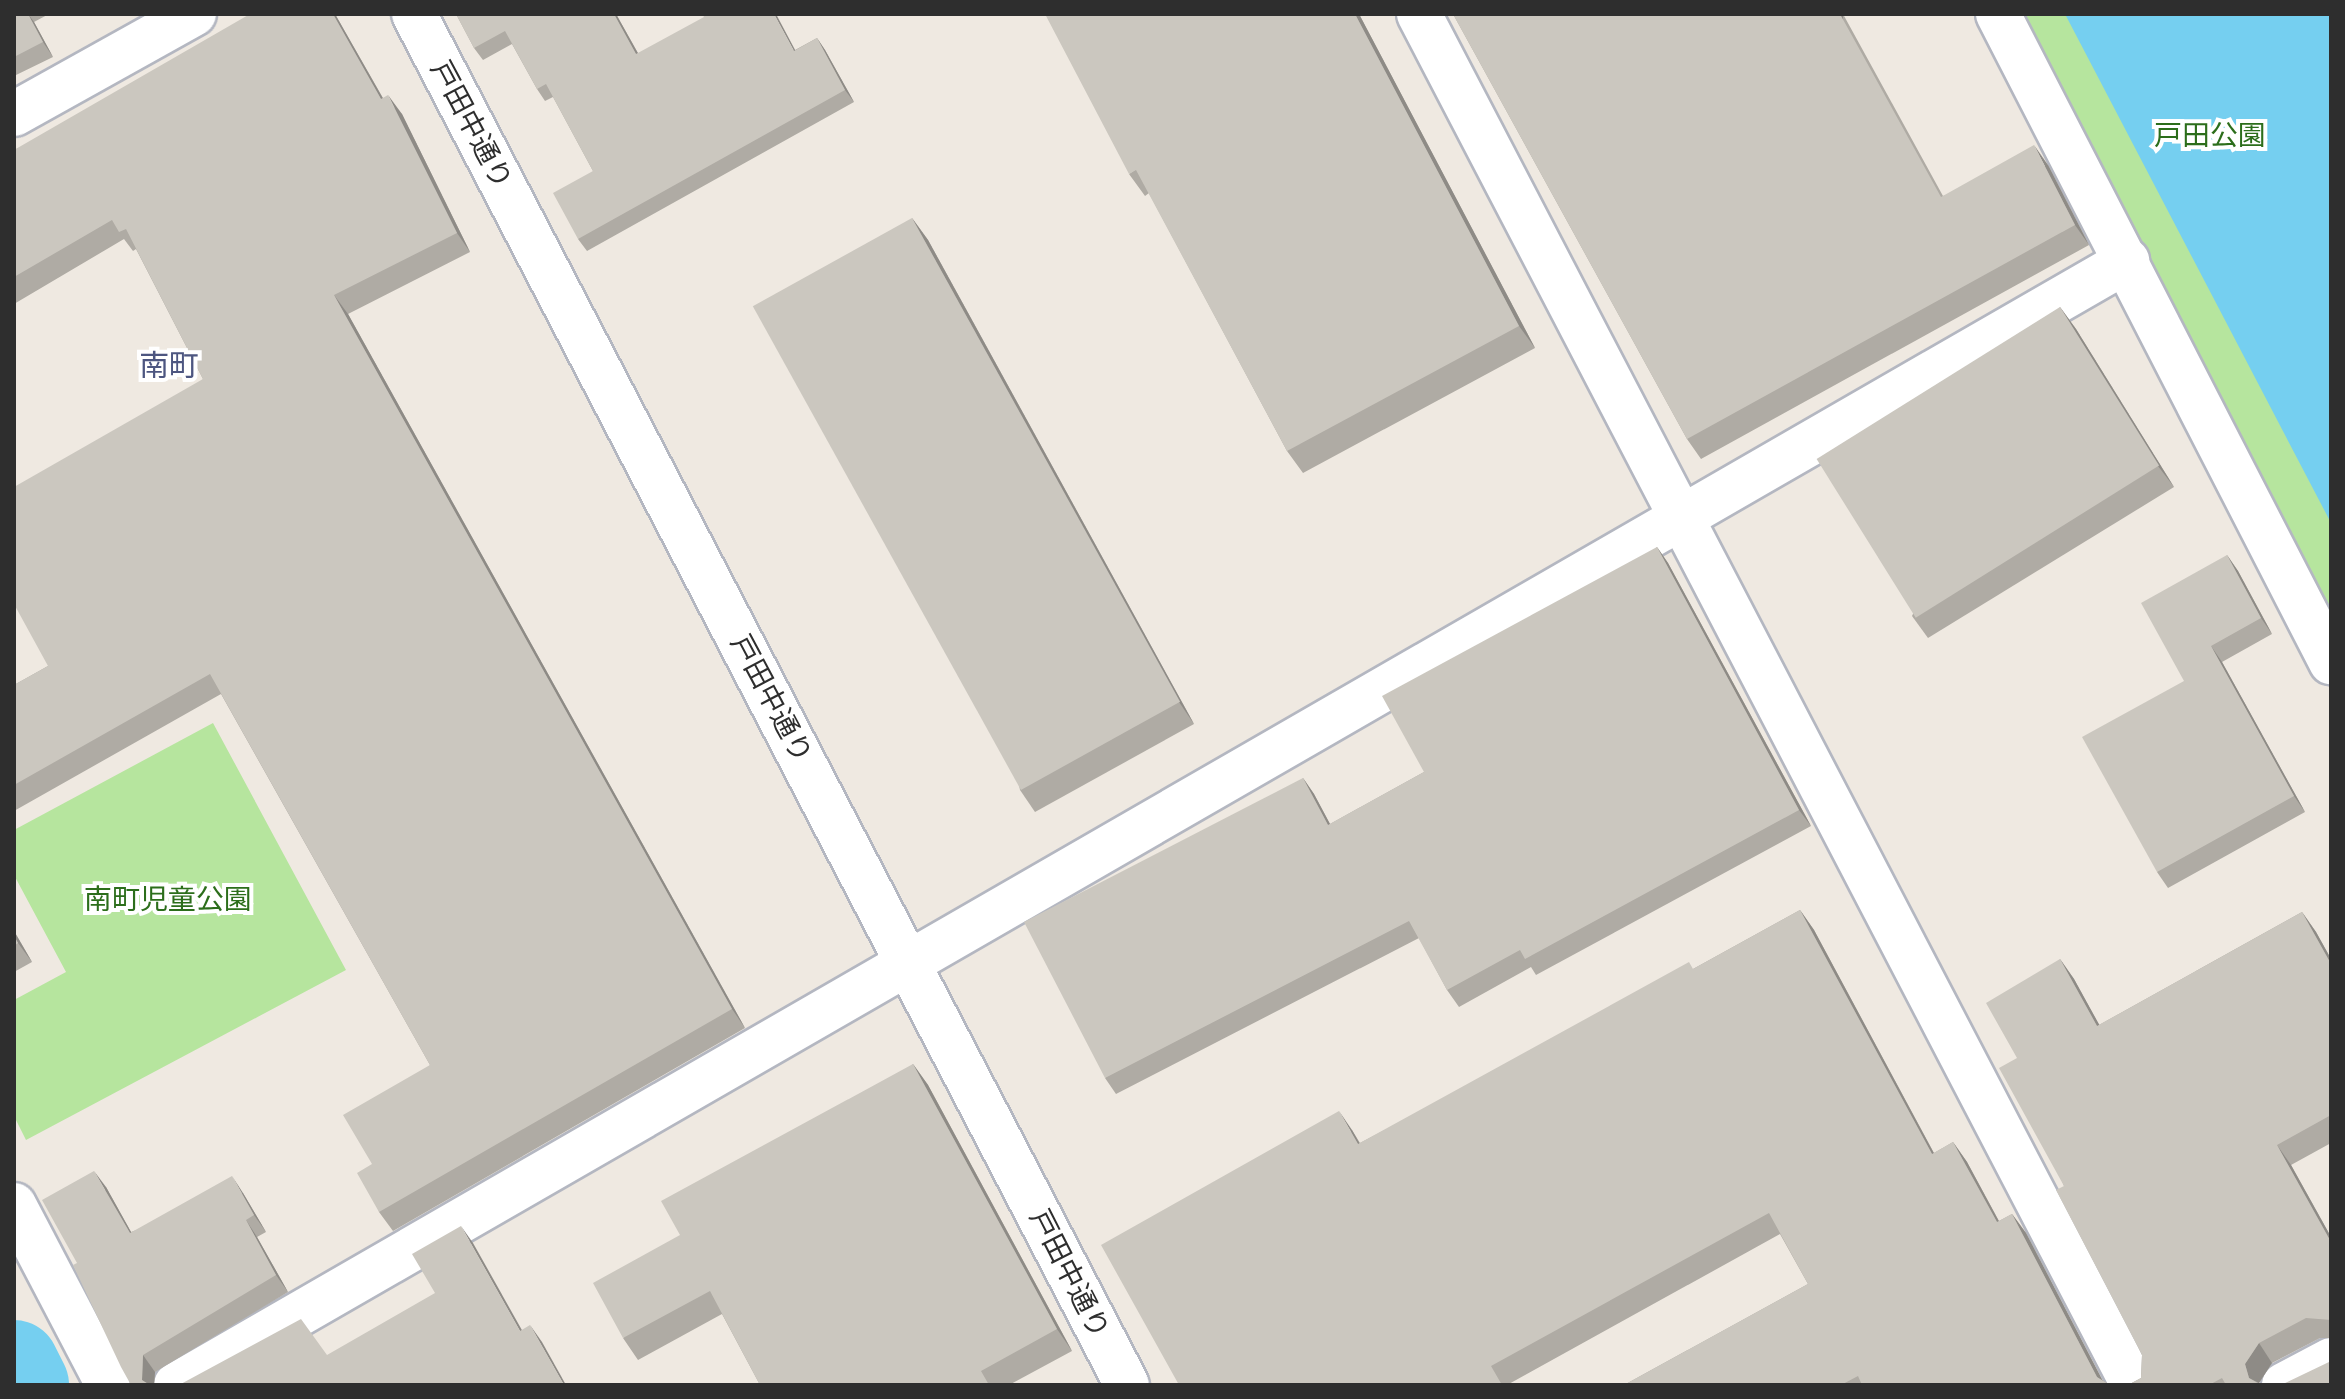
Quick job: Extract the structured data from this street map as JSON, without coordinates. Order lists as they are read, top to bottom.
{
  "streets": {
    "street": ["戸田中通り"]
  },
  "districts": ["南町"],
  "parks": ["戸田公園", "南町児童公園"]
}
